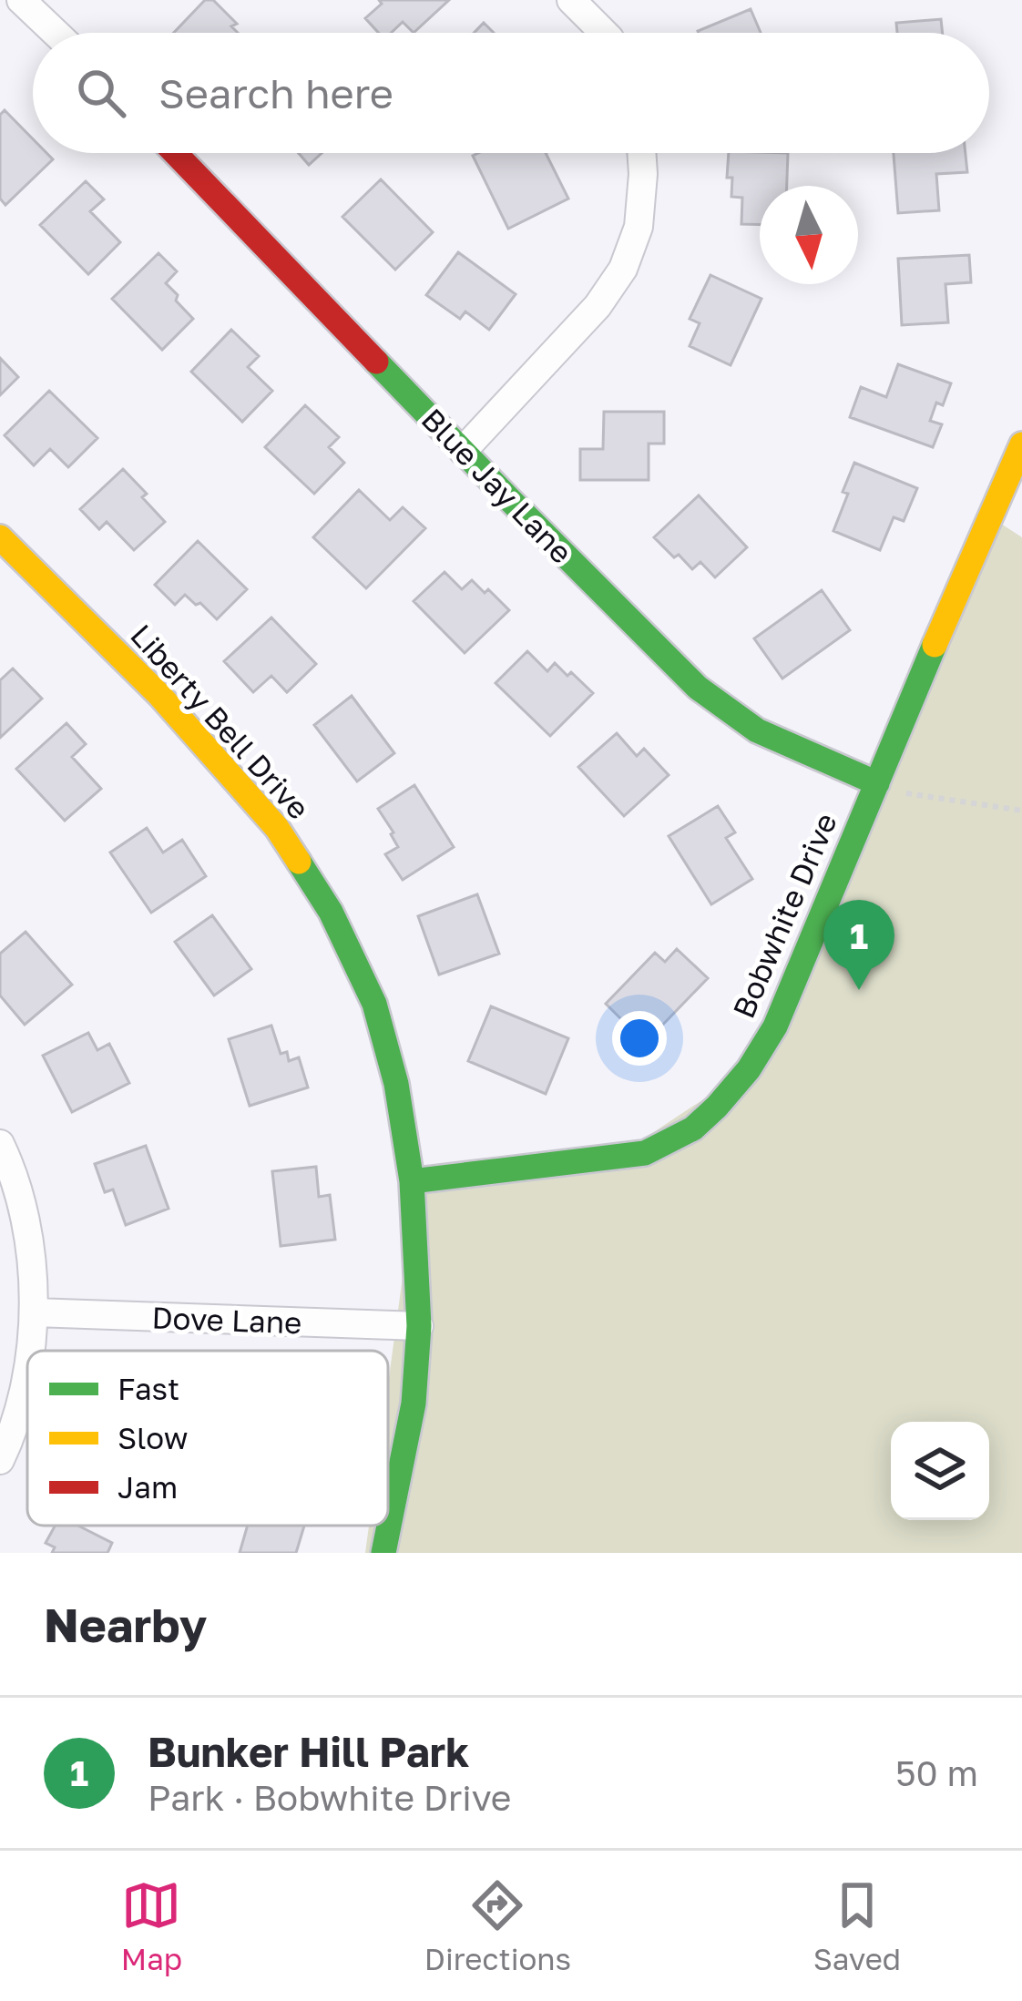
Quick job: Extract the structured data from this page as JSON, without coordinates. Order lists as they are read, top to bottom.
{
  "streets": {
    "street": [
      "Blue Jay Lane",
      "Liberty Bell Drive",
      "Bobwhite Drive",
      "Dove Lane"
    ]
  },
  "crossings": [
    ["Blue Jay Lane", "Bobwhite Drive"],
    ["Liberty Bell Drive", "Bobwhite Drive"],
    ["Liberty Bell Drive", "Dove Lane"]
  ],
  "legend": ["Fast", "Slow", "Jam"],
  "north": "bottom",
  "page": {
    "search": "Search here",
    "pins": "1",
    "heading": "Nearby",
    "list": [
      {
        "mark": "1",
        "name": "Bunker Hill Park",
        "note": "Park · Bobwhite Drive",
        "value": "50 m"
      }
    ],
    "nav": ["Map", "Directions", "Saved"]
  }
}
